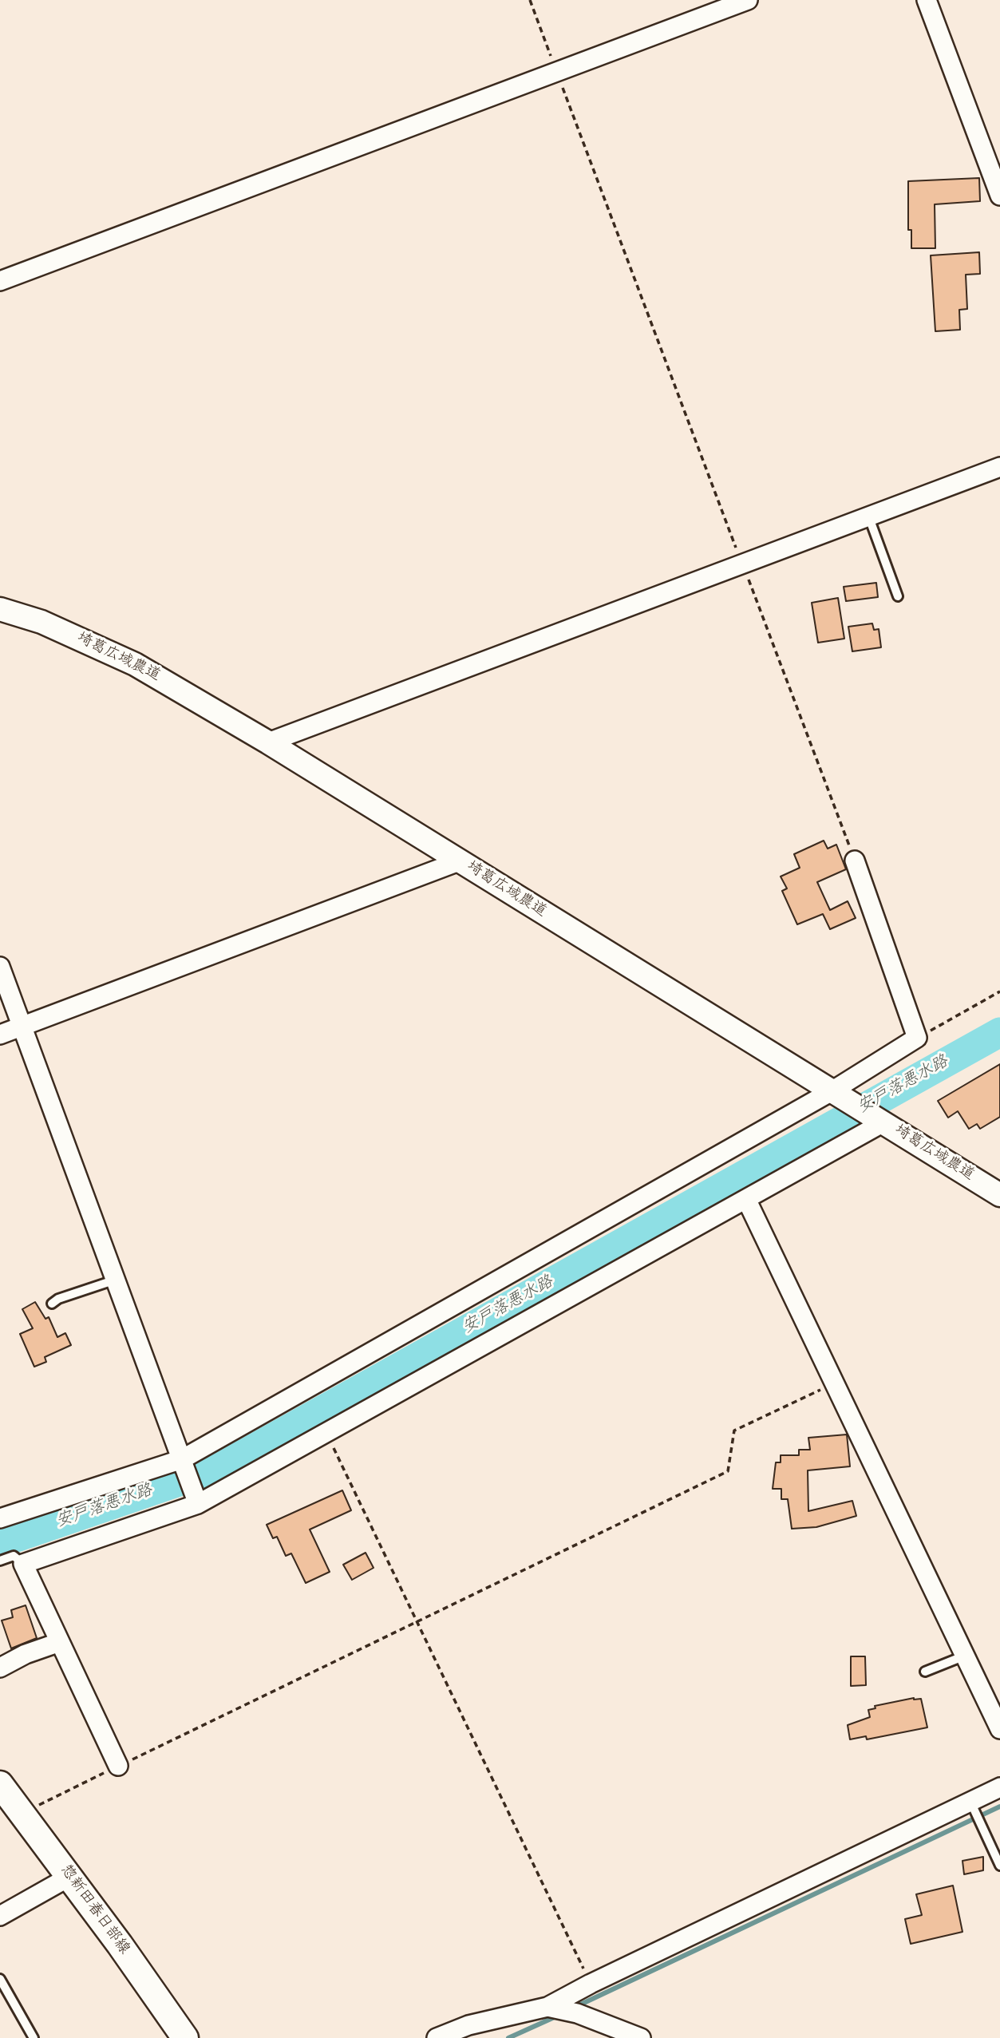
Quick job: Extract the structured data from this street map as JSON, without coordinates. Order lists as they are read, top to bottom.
{
  "streets": {
    "main road": ["惣新田春日部線"],
    "street": ["埼葛広域農道"]
  },
  "water": ["安戸落悪水路"]
}
